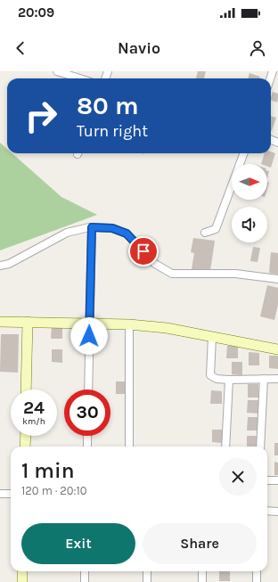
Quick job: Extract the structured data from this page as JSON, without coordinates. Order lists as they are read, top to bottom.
{
  "north": "right",
  "page": {
    "status": "20:09",
    "header": "Navio",
    "turn": ["80 m", "Turn right"],
    "speed": "24 km/h",
    "limit": "30",
    "heading": ["1 min", "120 m · 20:10"],
    "buttons": ["Exit", "Share"]
  }
}
